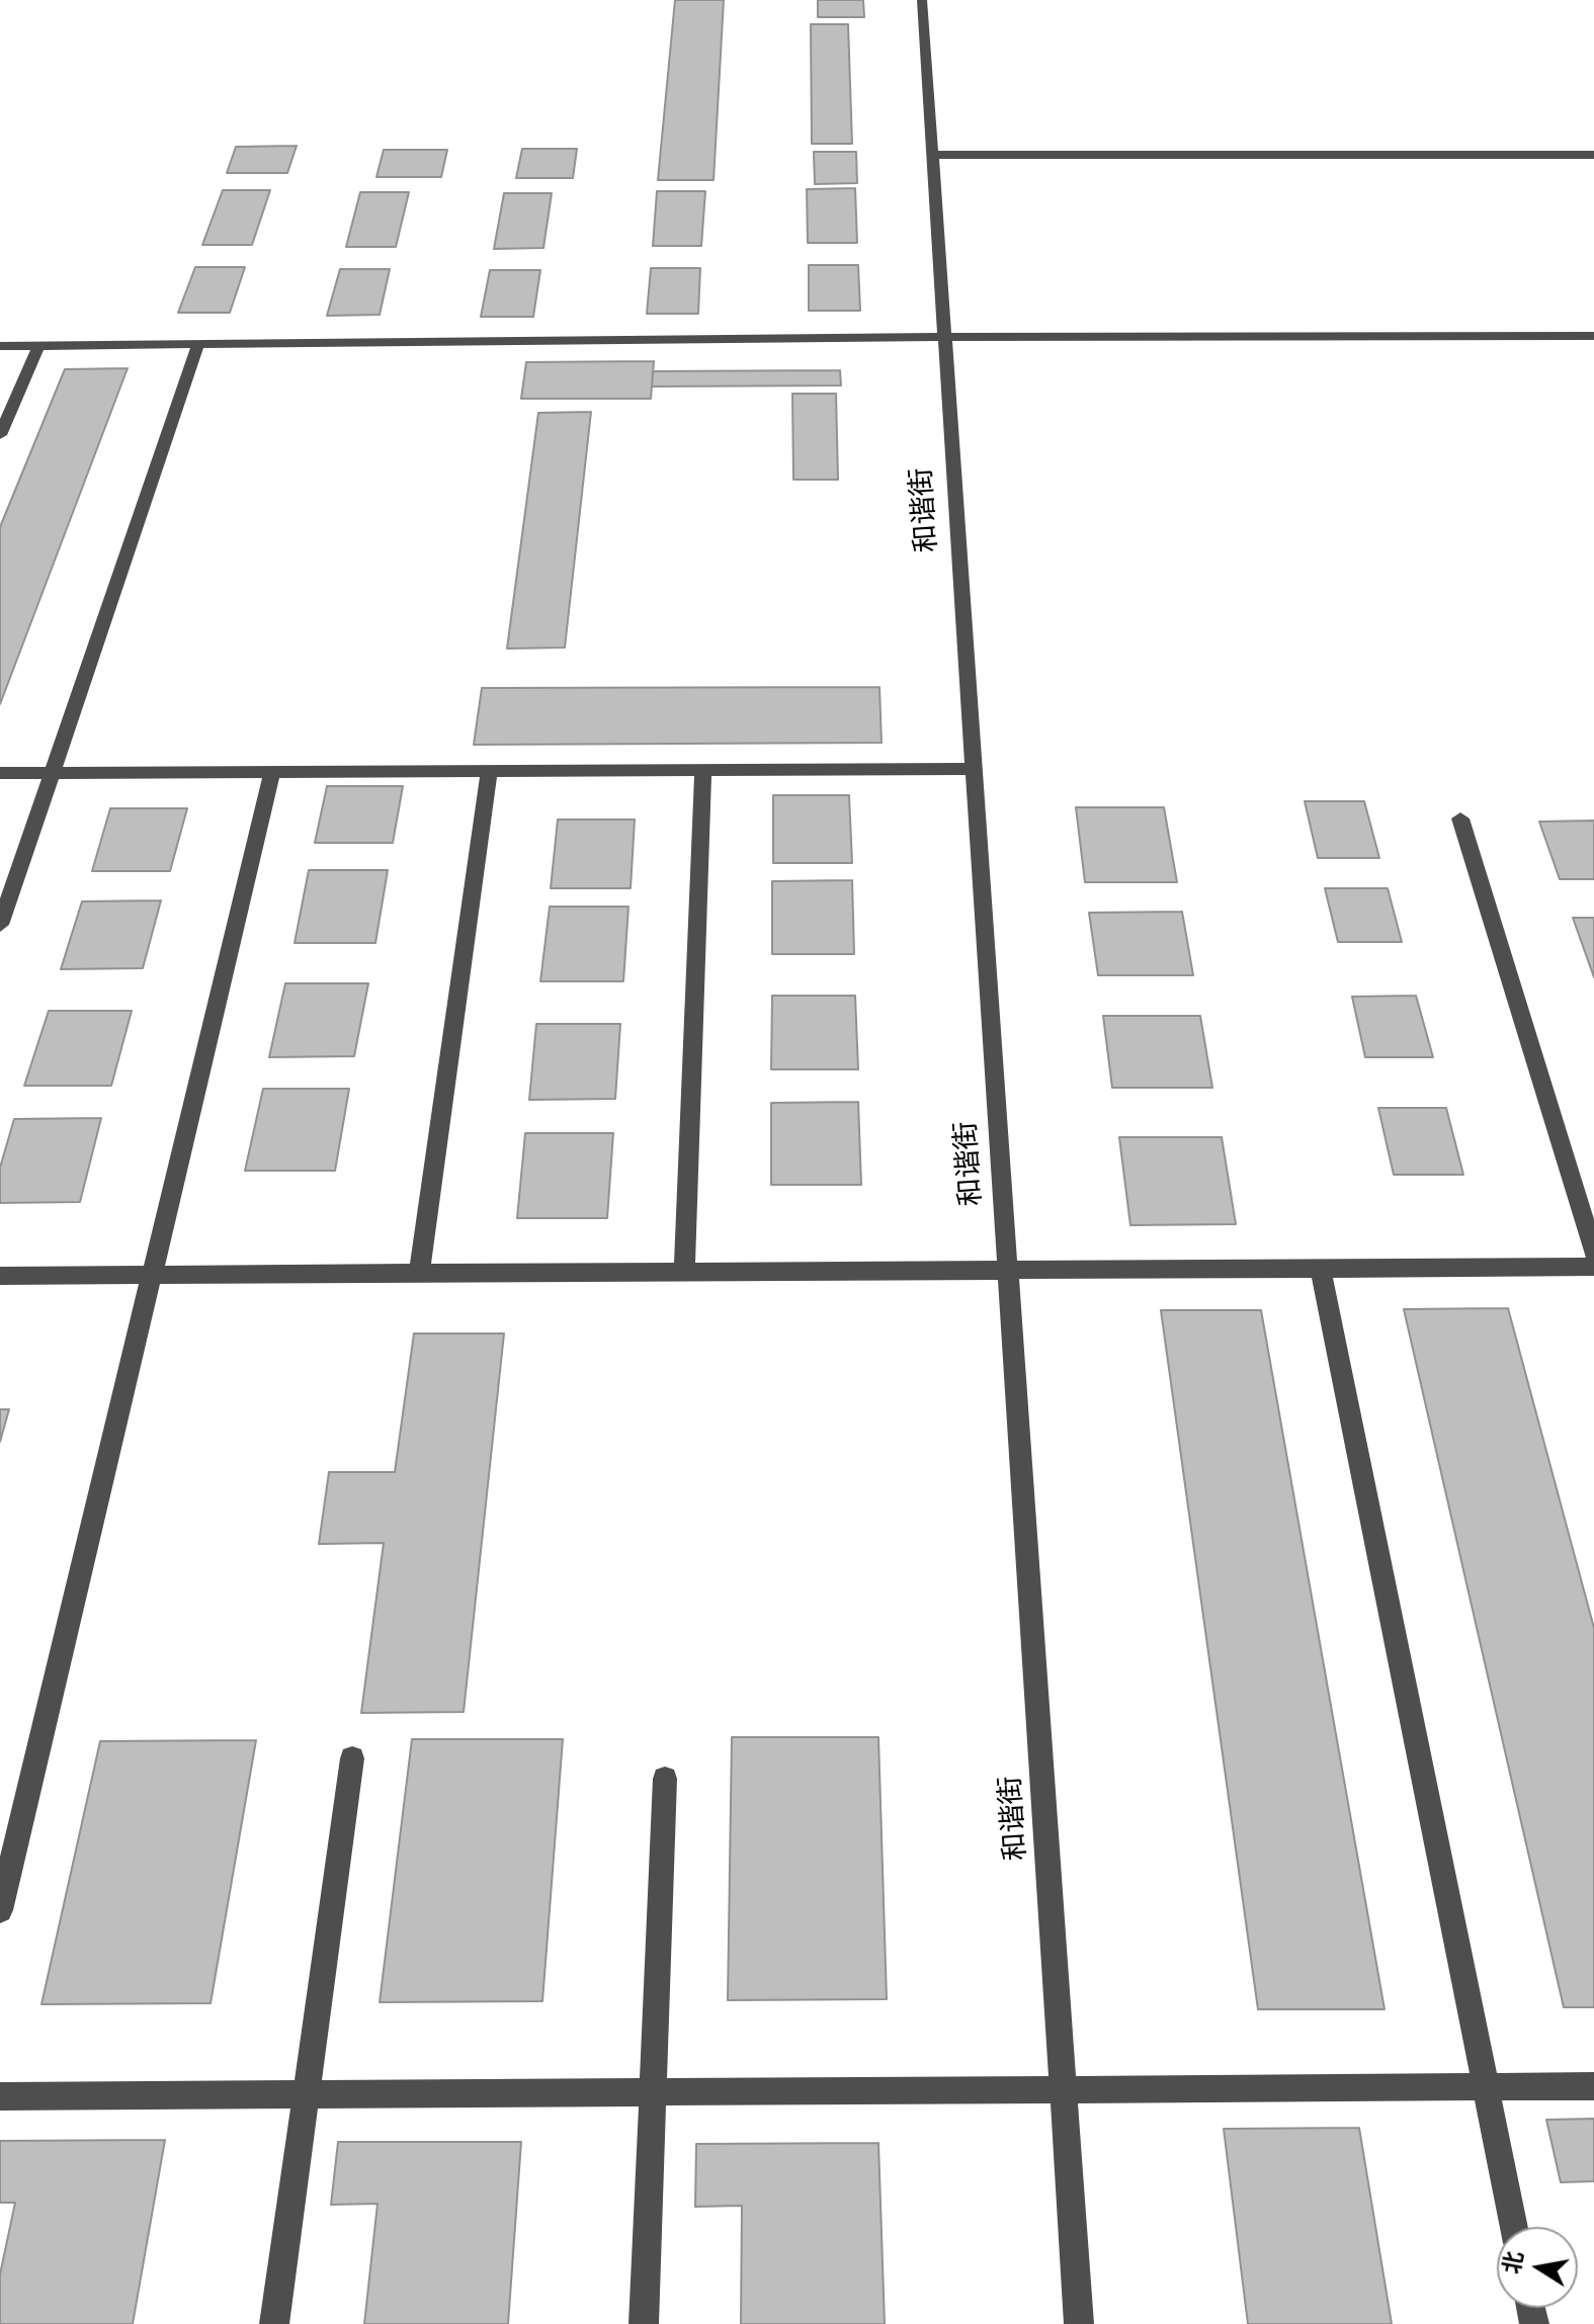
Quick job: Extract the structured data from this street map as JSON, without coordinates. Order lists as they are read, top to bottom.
{
  "streets": {
    "street": ["和谐街"]
  },
  "north": "left"
}
